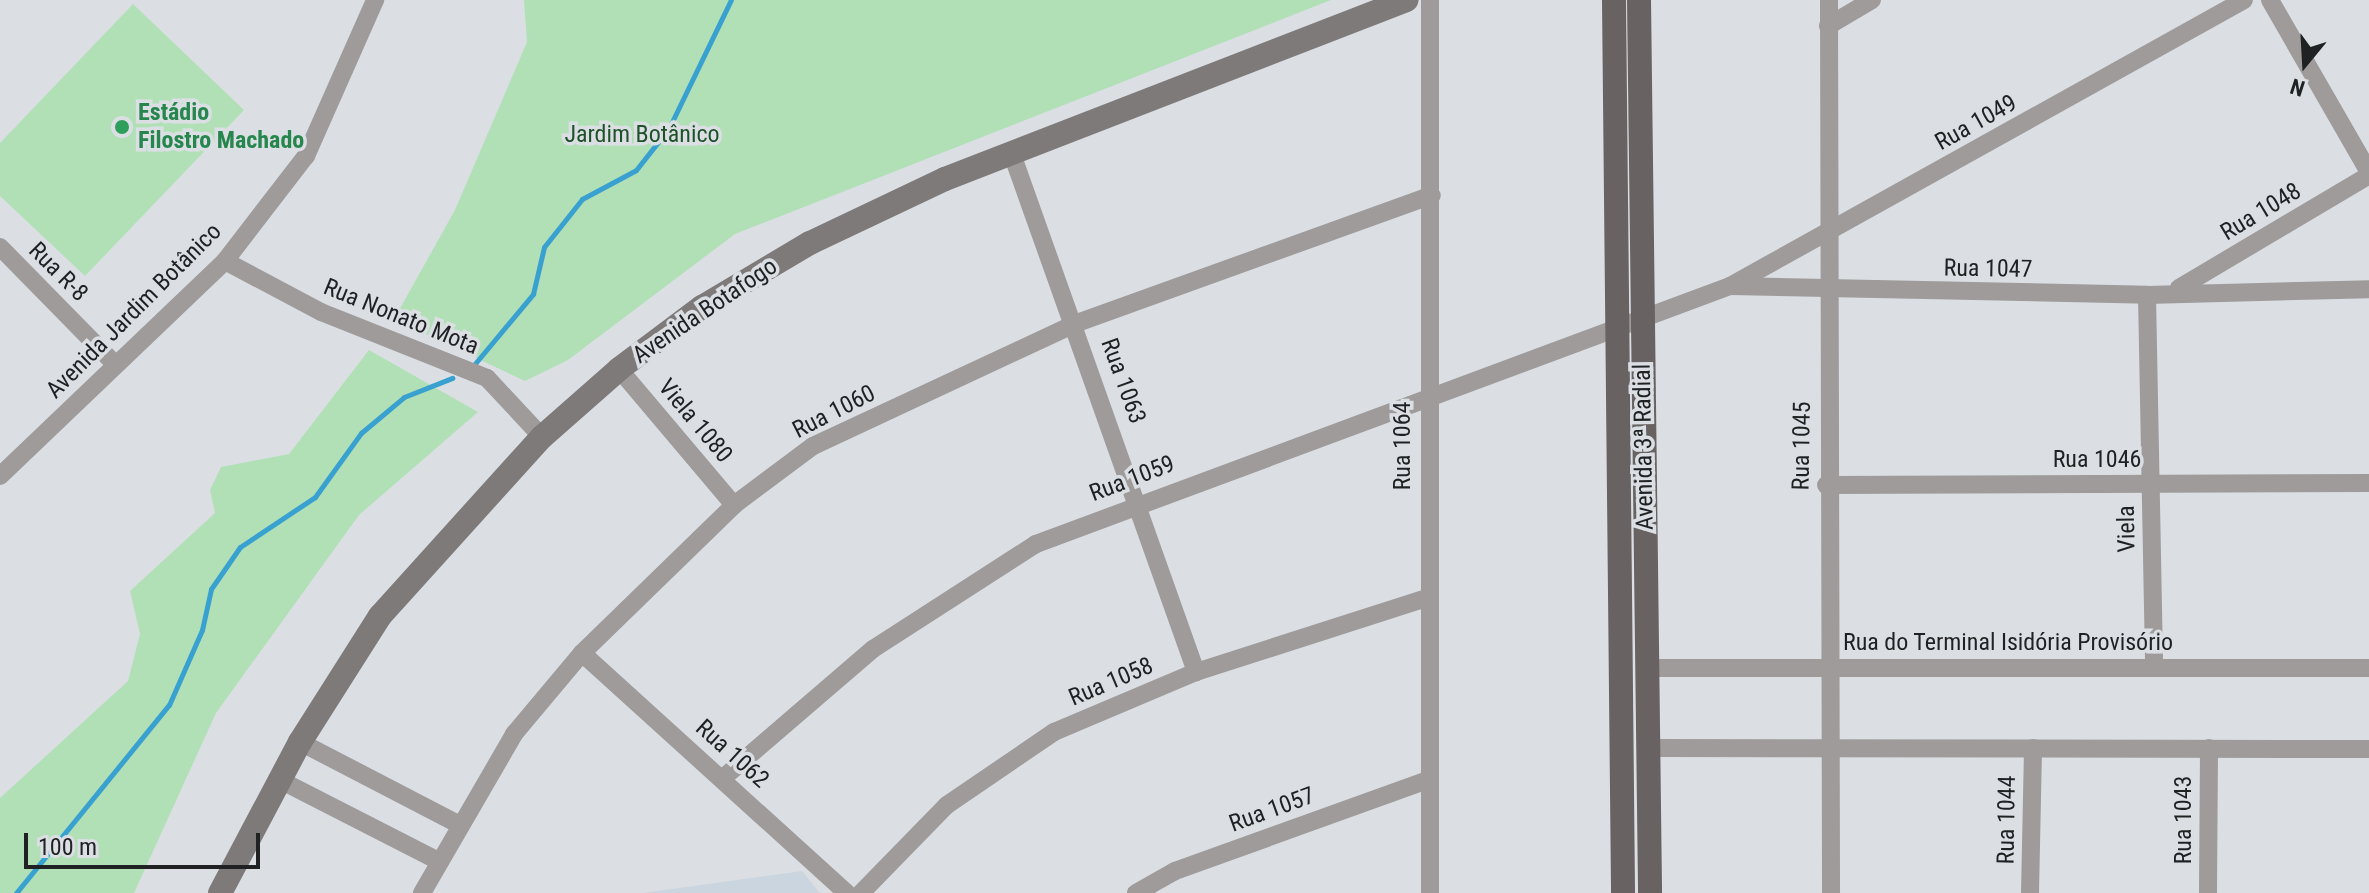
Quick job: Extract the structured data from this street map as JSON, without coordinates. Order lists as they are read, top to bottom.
{
  "streets": {
    "main road": ["Avenida 3ª Radial"],
    "street": [
      "Rua 1049",
      "Rua 1048",
      "Rua 1047",
      "Rua R-8",
      "Avenida Jardim Botânico",
      "Avenida Botafogo",
      "Rua Nonato Mota",
      "Rua 1063",
      "Rua 1060",
      "Viela 1080",
      "Rua 1064",
      "Rua 1045",
      "Rua 1046",
      "Rua 1059",
      "Viela",
      "Rua do Terminal Isidória Provisório",
      "Rua 1058",
      "Rua 1062",
      "Rua 1057",
      "Rua 1044",
      "Rua 1043"
    ]
  },
  "crossings": [
    ["Rua 1049", "Rua 1047"],
    ["Rua 1049", "Rua 1045"],
    ["Rua 1048", "Rua 1047"],
    ["Rua 1047", "Rua 1045"],
    ["Rua 1047", "Avenida 3ª Radial"],
    ["Rua 1047", "Rua 1059"],
    ["Rua 1047", "Viela"],
    ["Rua R-8", "Avenida Jardim Botânico"],
    ["Avenida Jardim Botânico", "Rua Nonato Mota"],
    ["Avenida Botafogo", "Rua Nonato Mota"],
    ["Avenida Botafogo", "Rua 1063"],
    ["Avenida Botafogo", "Viela 1080"],
    ["Rua 1063", "Rua 1060"],
    ["Rua 1063", "Rua 1059"],
    ["Rua 1063", "Rua 1058"],
    ["Rua 1060", "Viela 1080"],
    ["Rua 1060", "Rua 1064"],
    ["Rua 1060", "Rua 1062"],
    ["Rua 1064", "Rua 1059"],
    ["Rua 1064", "Rua 1058"],
    ["Rua 1064", "Rua 1057"],
    ["Rua 1045", "Rua 1046"],
    ["Rua 1045", "Rua do Terminal Isidória Provisório"],
    ["Avenida 3ª Radial", "Rua 1059"],
    ["Avenida 3ª Radial", "Rua do Terminal Isidória Provisório"],
    ["Rua 1046", "Viela"],
    ["Rua 1059", "Rua 1062"],
    ["Viela", "Rua do Terminal Isidória Provisório"]
  ],
  "parks": ["Jardim Botânico"],
  "places": ["Estádio Filostro Machado"],
  "scale_bar": "100 m",
  "north": "bottom"
}
